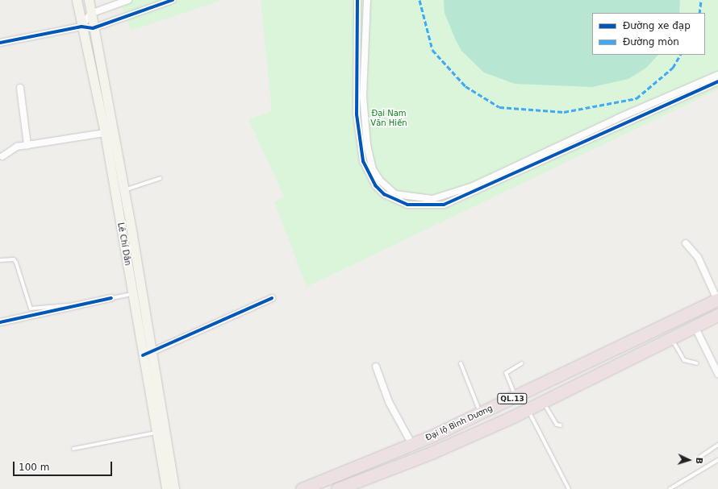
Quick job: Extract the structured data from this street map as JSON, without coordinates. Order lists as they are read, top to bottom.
{
  "streets": {
    "highway": ["QL.13", "Đại lộ Bình Dương"],
    "main road": ["Lê Chí Dân"]
  },
  "parks": ["Đại Nam Văn Hiến"],
  "legend": ["Đường xe đạp", "Đường mòn"],
  "scale_bar": "100 m",
  "north": "right"
}
